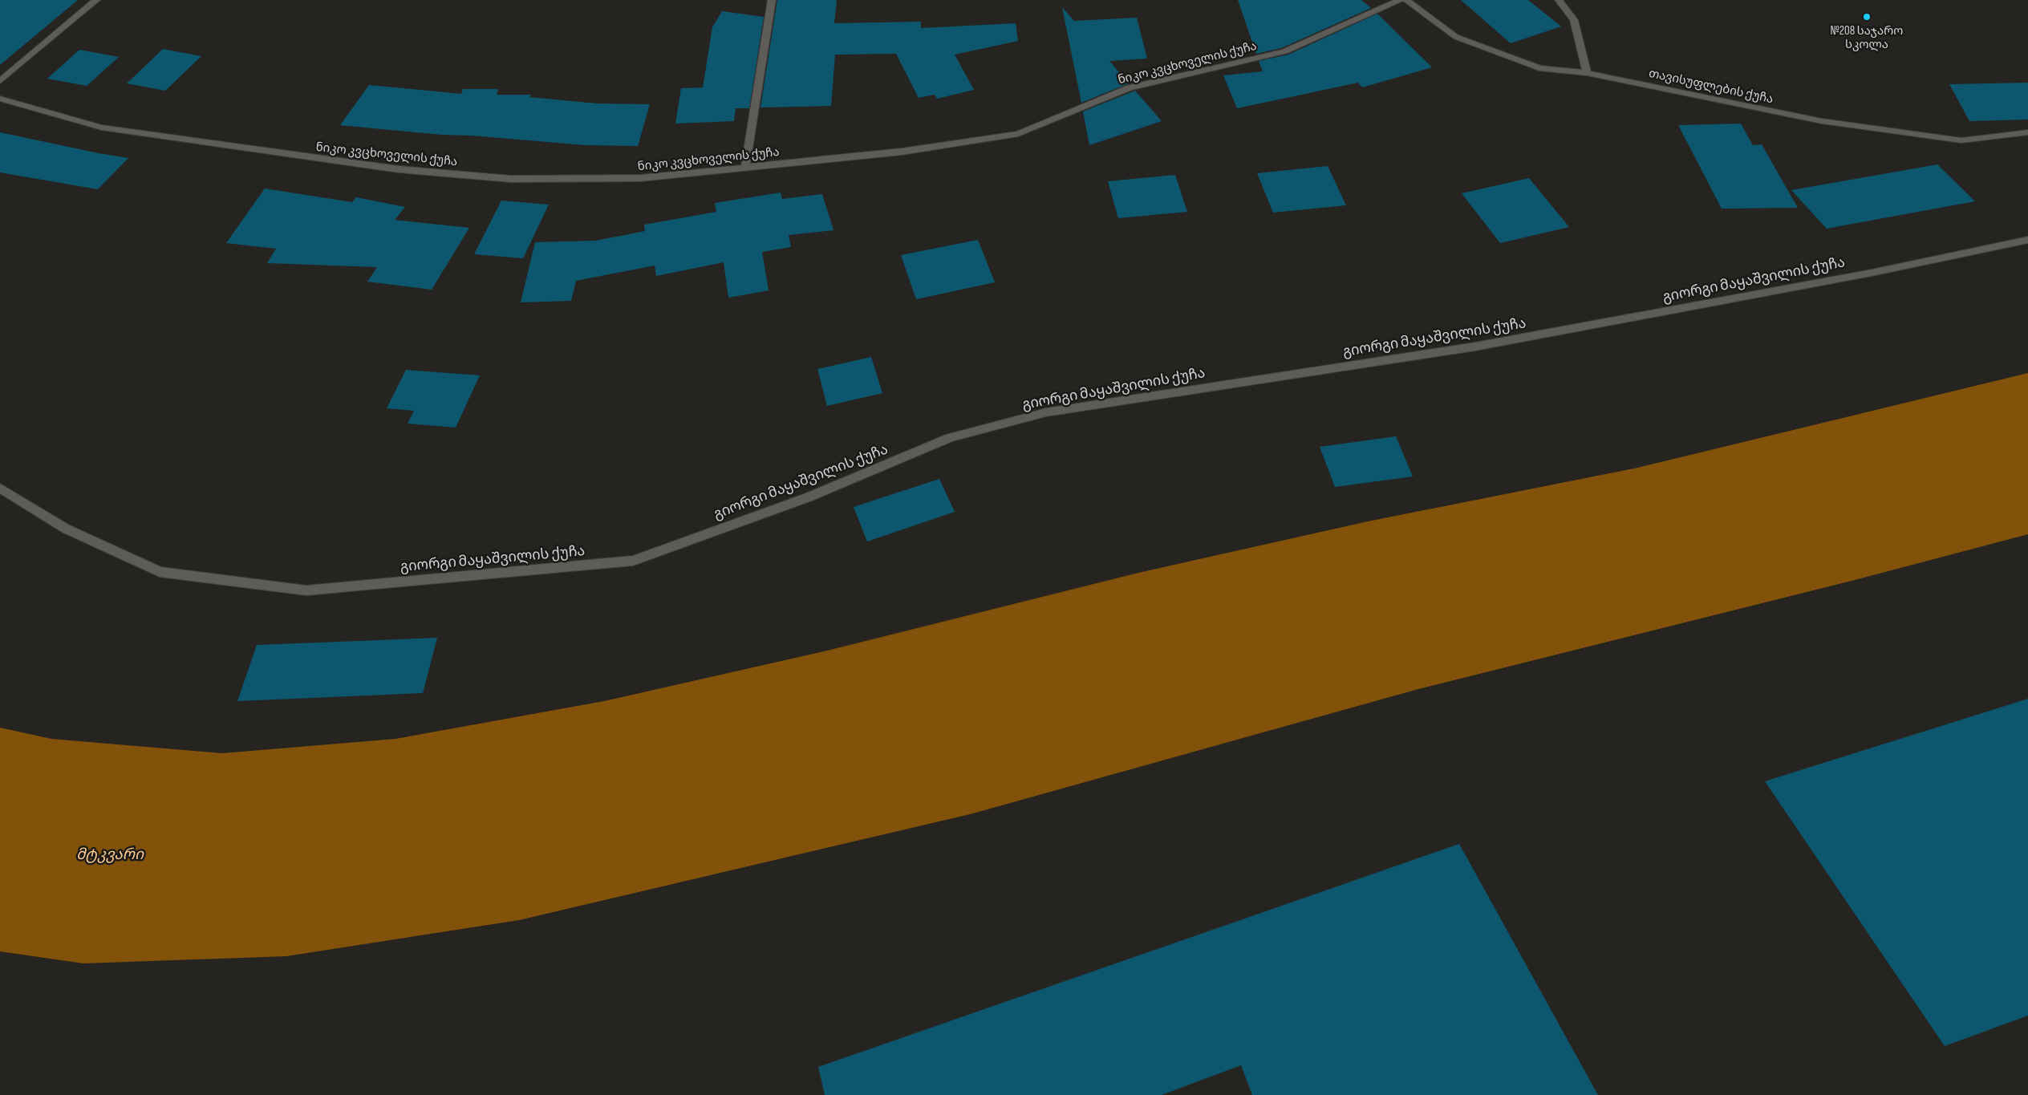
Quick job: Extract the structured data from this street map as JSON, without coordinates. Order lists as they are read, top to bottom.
{
  "streets": {
    "street": ["ნიკო კვცხოველის ქუჩა", "თავისუფლების ქუჩა", "გიორგი მაყაშვილის ქუჩა"]
  },
  "water": ["მტკვარი"],
  "places": ["№208 საჯარო სკოლა"]
}
